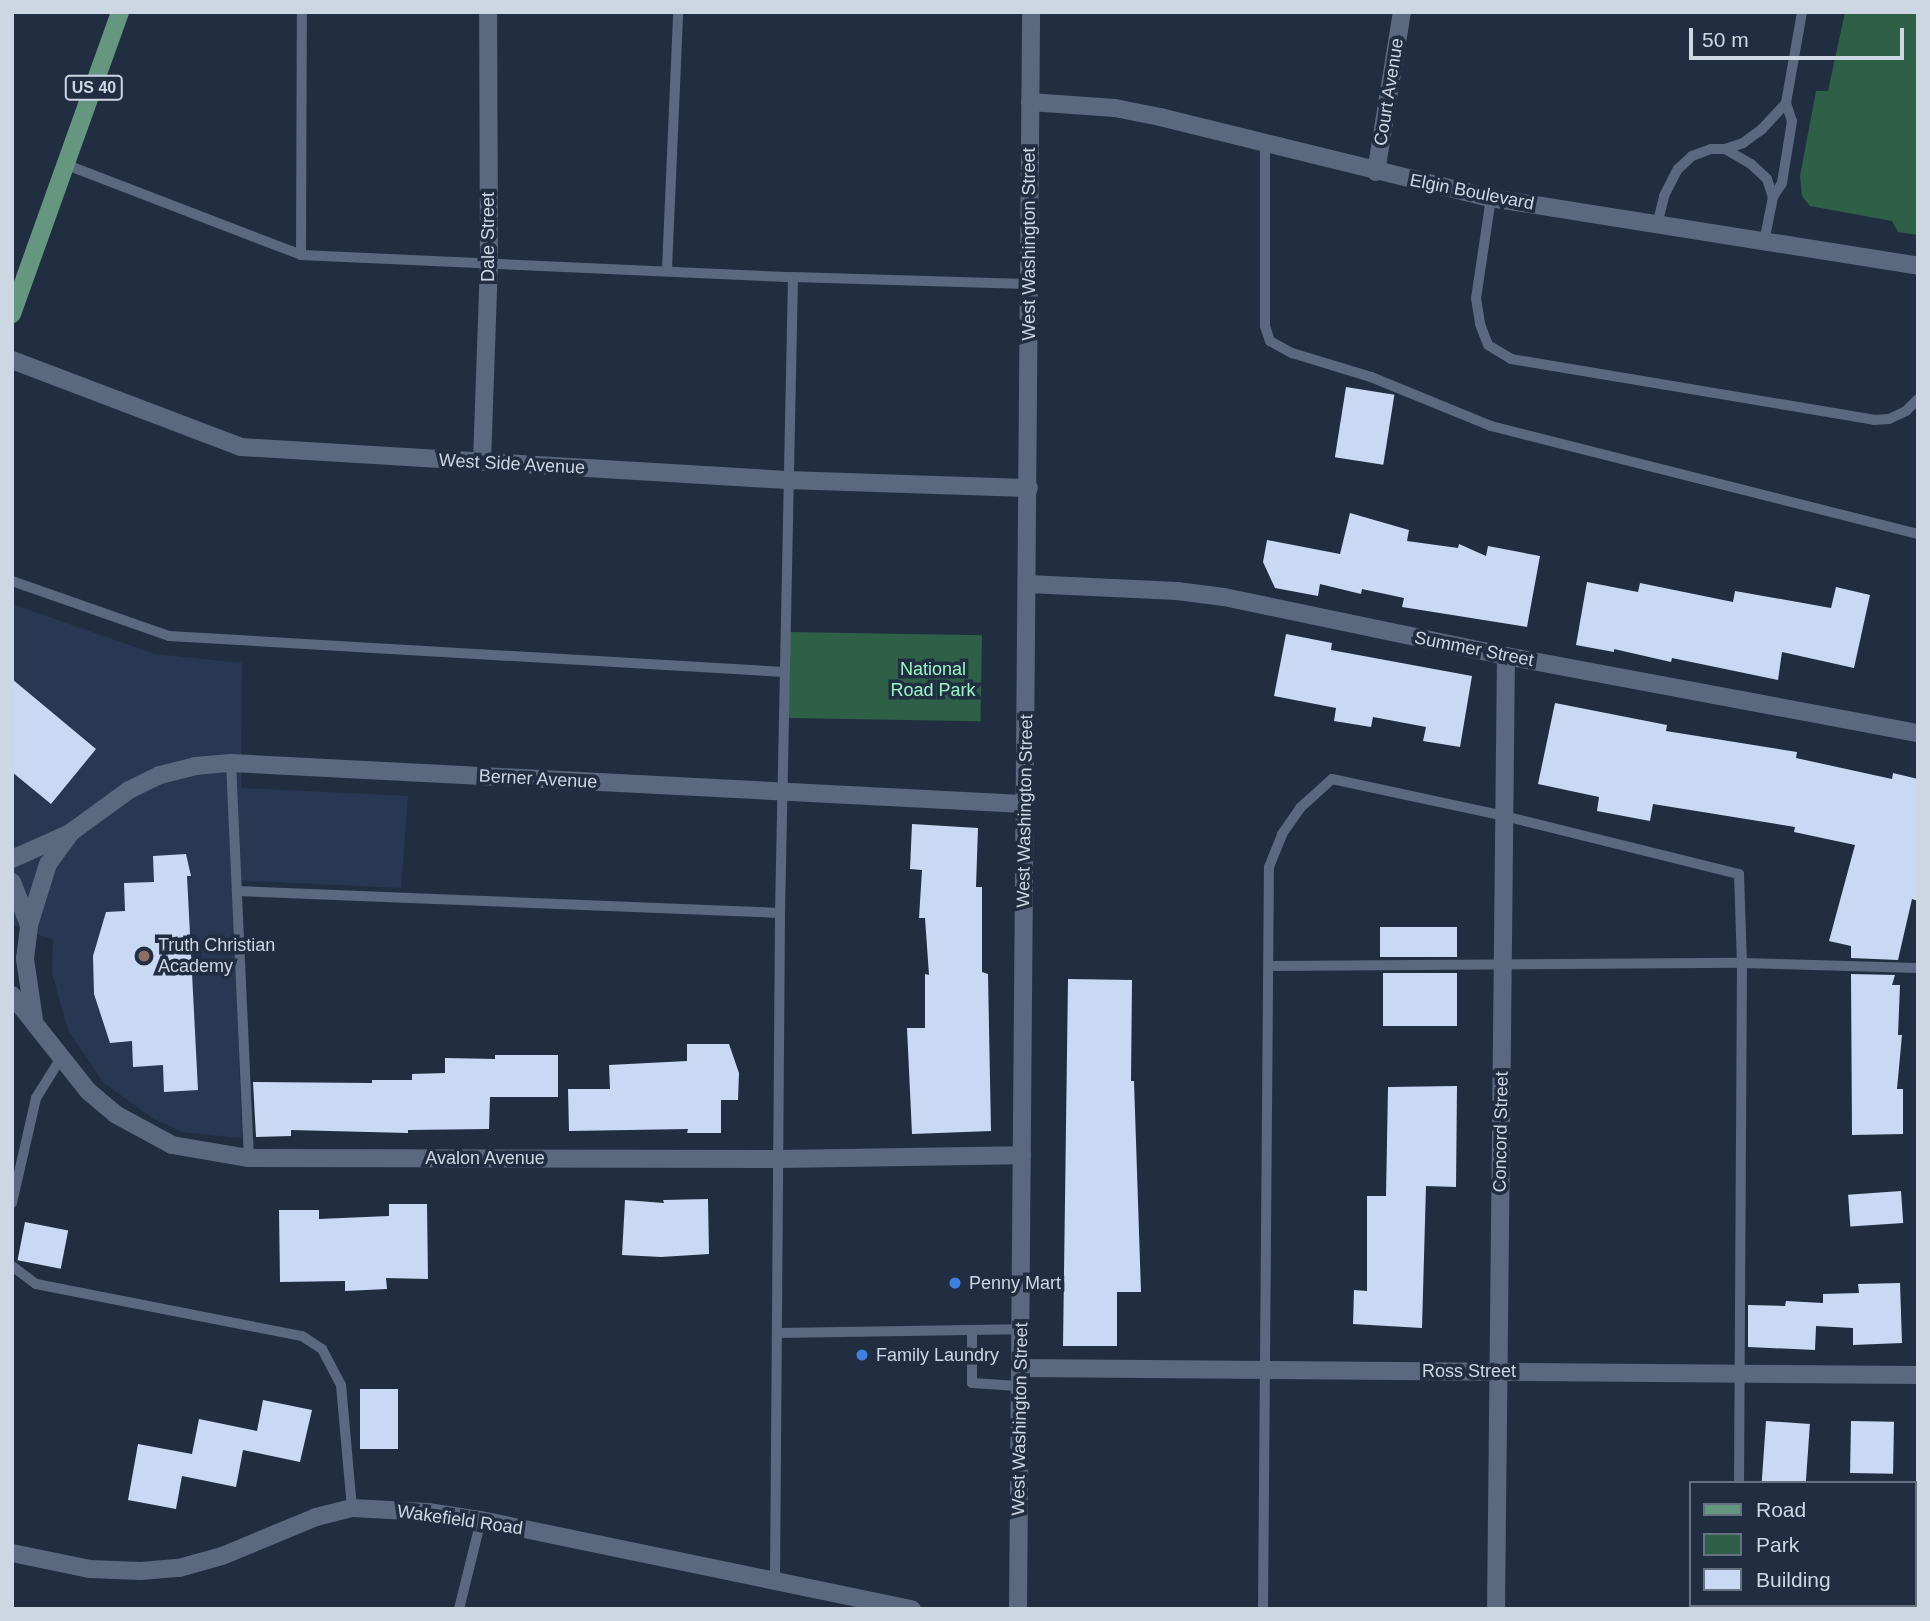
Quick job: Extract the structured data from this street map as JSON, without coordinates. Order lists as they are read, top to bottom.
{
  "streets": {
    "main road": ["US 40"],
    "street": [
      "Court Avenue",
      "Elgin Boulevard",
      "Dale Street",
      "West Washington Street",
      "West Side Avenue",
      "Summer Street",
      "Berner Avenue",
      "Concord Street",
      "Avalon Avenue",
      "Ross Street",
      "Wakefield Road"
    ]
  },
  "crossings": [
    ["Court Avenue", "Elgin Boulevard"],
    ["Elgin Boulevard", "West Washington Street"],
    ["Dale Street", "West Side Avenue"],
    ["West Washington Street", "West Side Avenue"],
    ["West Washington Street", "Summer Street"],
    ["West Washington Street", "Berner Avenue"],
    ["West Washington Street", "Avalon Avenue"],
    ["West Washington Street", "Ross Street"],
    ["Summer Street", "Concord Street"],
    ["Berner Avenue", "Avalon Avenue"],
    ["Concord Street", "Ross Street"]
  ],
  "parks": ["National Road Park"],
  "places": ["Truth Christian Academy", "Penny Mart", "Family Laundry"],
  "legend": ["Road", "Park", "Building"],
  "scale_bar": "50 m"
}
